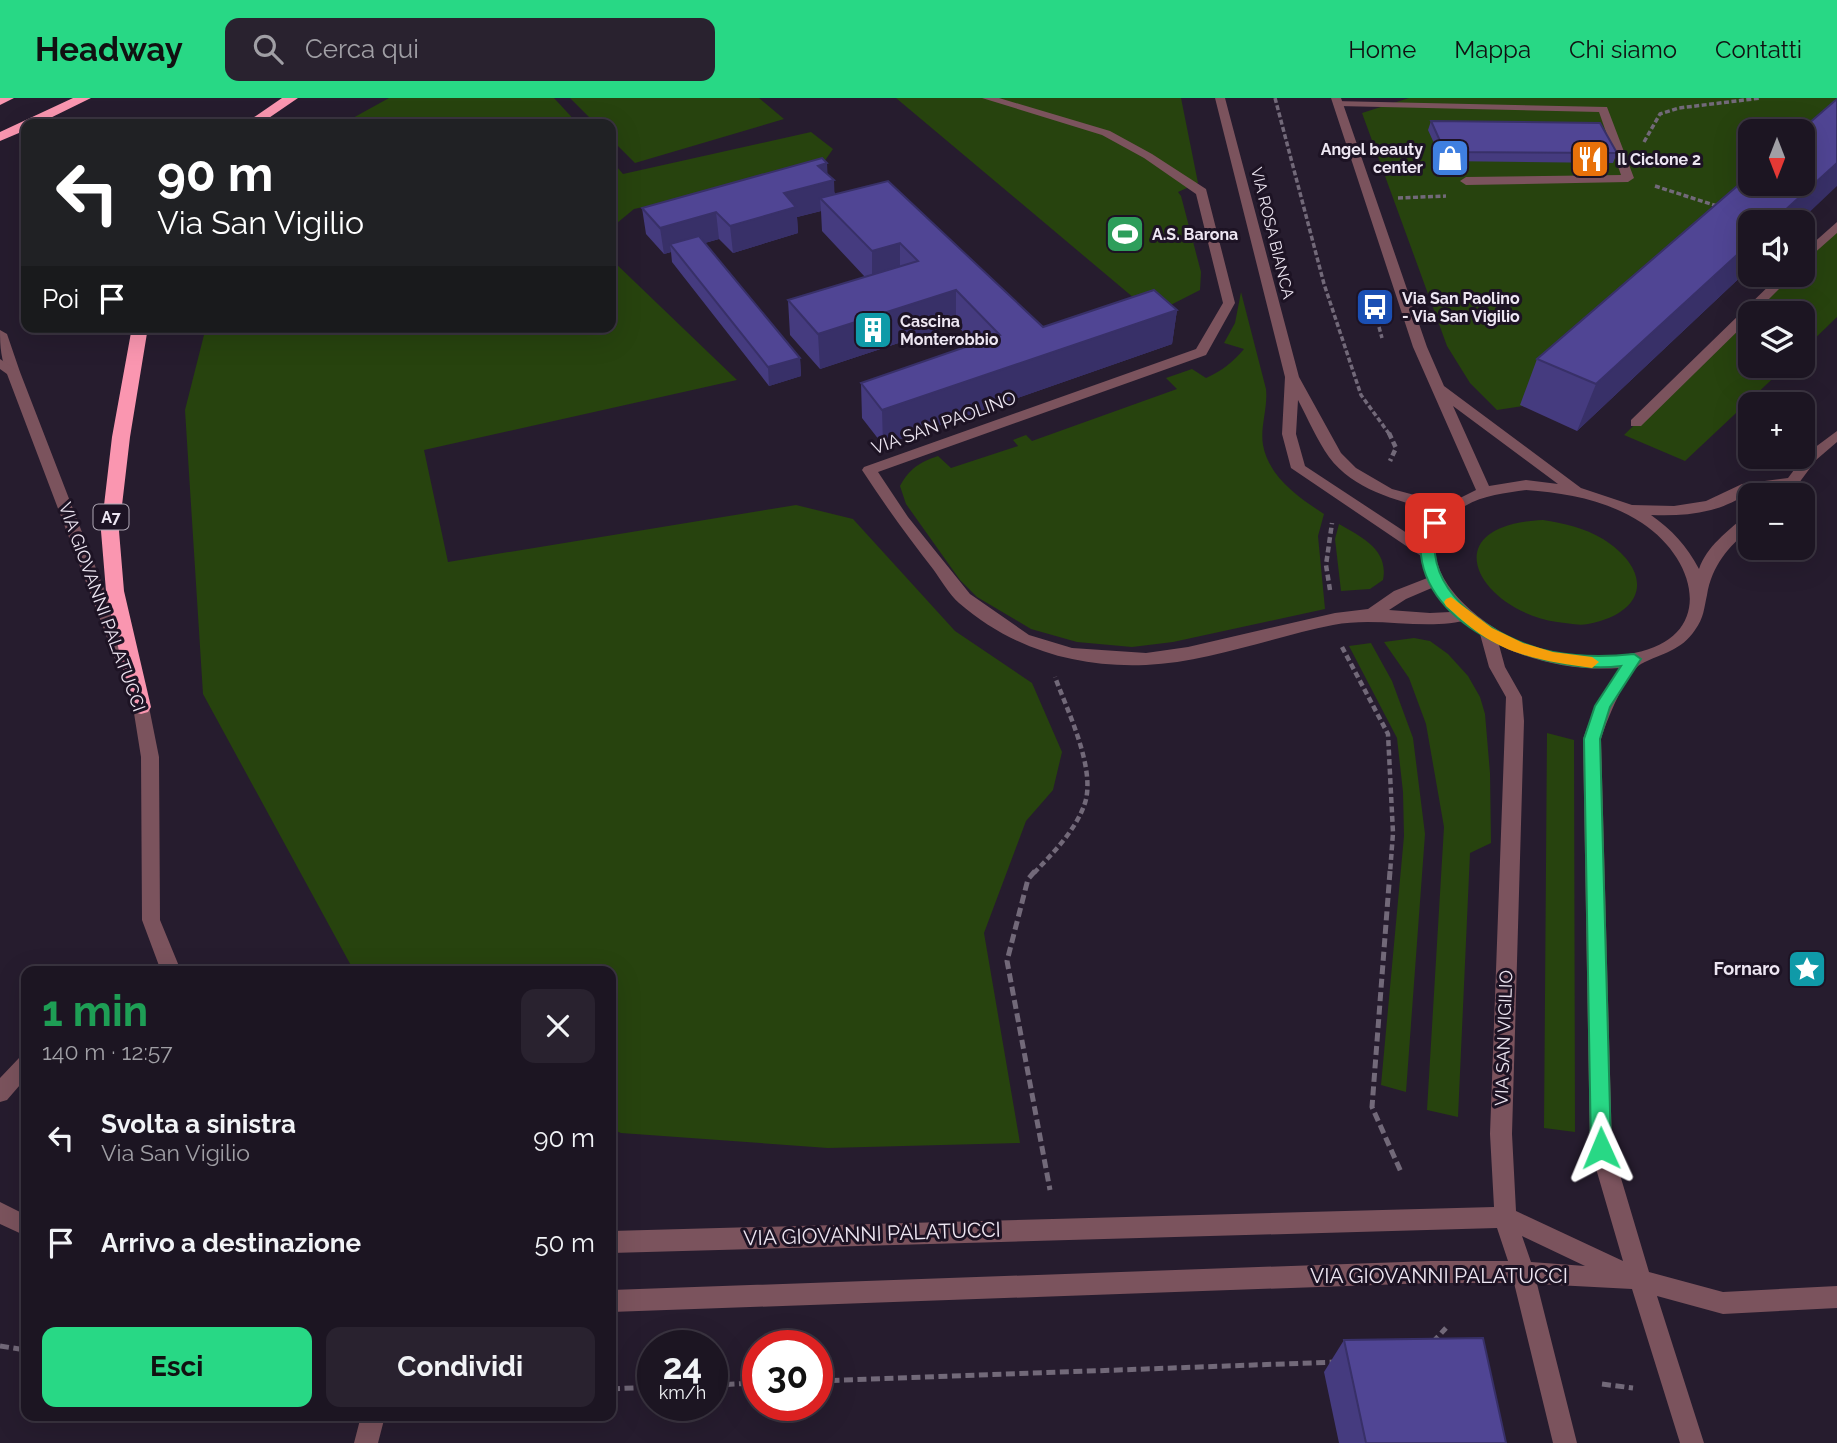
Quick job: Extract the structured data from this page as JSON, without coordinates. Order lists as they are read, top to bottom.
{
  "streets": {
    "highway": ["A7"],
    "street": [
      "VIA ROSA BIANCA",
      "VIA SAN PAOLINO",
      "VIA GIOVANNI PALATUCCI",
      "VIA SAN VIGILIO"
    ]
  },
  "crossings": [
    ["VIA ROSA BIANCA", "VIA SAN PAOLINO"],
    ["VIA ROSA BIANCA", "VIA SAN VIGILIO"],
    ["VIA SAN PAOLINO", "VIA SAN VIGILIO"],
    ["A7", "VIA GIOVANNI PALATUCCI"],
    ["VIA GIOVANNI PALATUCCI", "VIA SAN VIGILIO"]
  ],
  "places": {
    "shop": ["Angel beauty center"],
    "restaurant": ["Il Ciclone 2"],
    "sports": ["A.S. Barona"],
    "bus stop": ["Via San Paolino - Via San Vigilio"],
    "building": ["Cascina Monterobbio"],
    "place": ["Fornaro"]
  },
  "north": "bottom",
  "page": {
    "header": "Headway",
    "search": "Cerca qui",
    "nav": [
      "Home",
      "Mappa",
      "Chi siamo",
      "Contatti"
    ],
    "map_buttons": ["+", "−"],
    "turn": ["90 m", "Via San Vigilio"],
    "then": "Poi",
    "heading": ["1 min", "140 m · 12:57"],
    "list": [
      {
        "name": "Svolta a sinistra",
        "note": "Via San Vigilio",
        "value": "90 m"
      },
      {
        "name": "Arrivo a destinazione",
        "value": "50 m"
      }
    ],
    "buttons": ["Esci", "Condividi"],
    "speed": "24 km/h",
    "limit": "30"
  }
}
